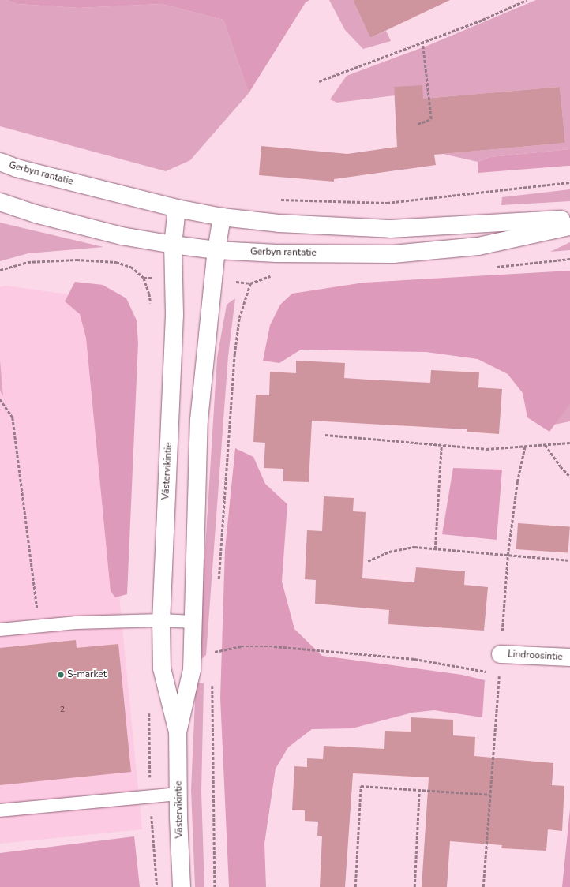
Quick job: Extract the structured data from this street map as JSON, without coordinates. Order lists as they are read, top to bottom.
{
  "streets": {
    "main road": ["Gerbyn rantatie", "Västervikintie", "Lindroosintie"]
  },
  "crossings": [
    ["Gerbyn rantatie", "Västervikintie"]
  ],
  "places": ["S-market"],
  "house_numbers": ["2"]
}
